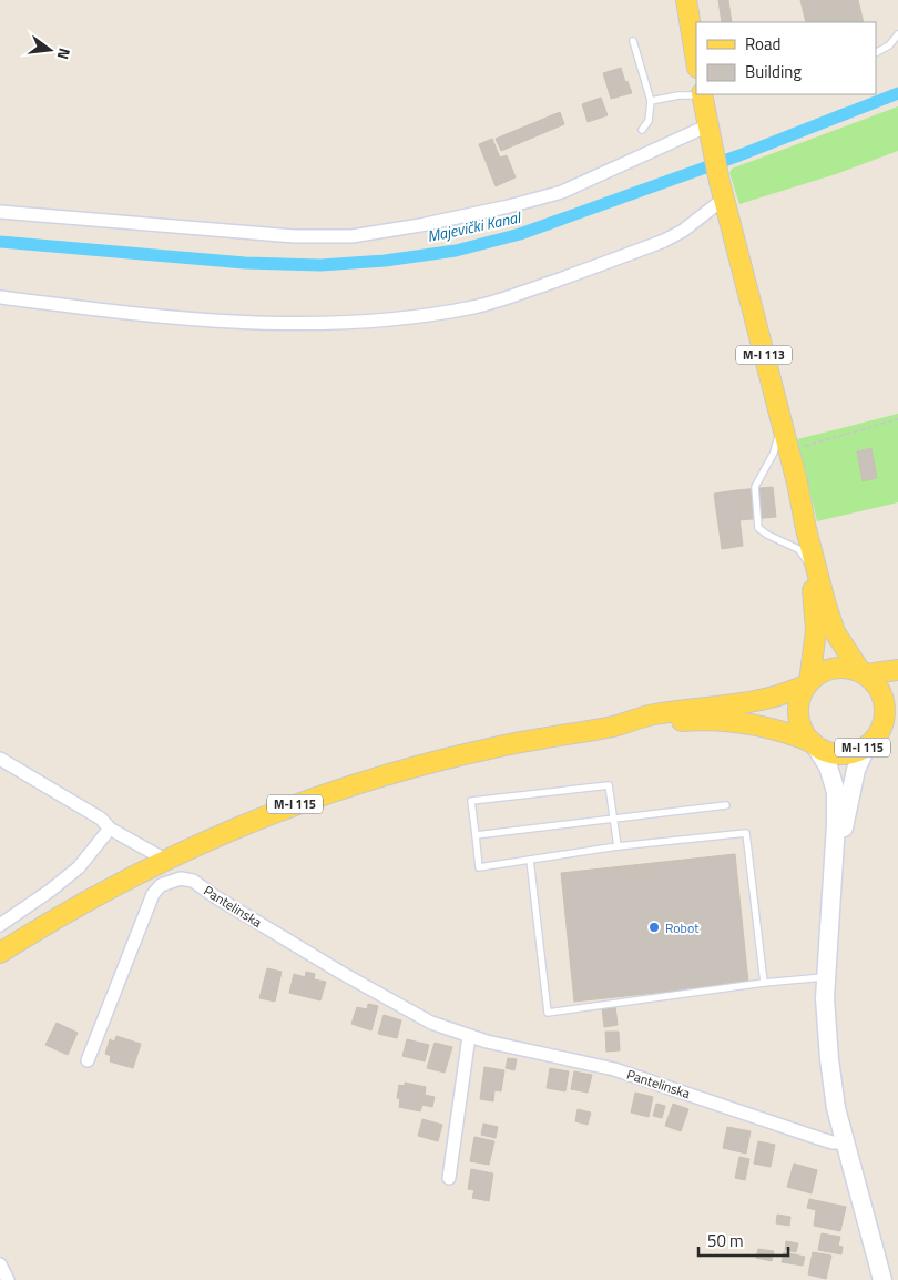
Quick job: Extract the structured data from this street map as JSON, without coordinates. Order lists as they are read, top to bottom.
{
  "streets": {
    "main road": ["M-I 113", "M-I 115"],
    "street": ["Pantelinska"]
  },
  "crossings": [
    ["M-I 113", "M-I 115"]
  ],
  "water": ["Majevički Kanal"],
  "places": ["Robot"],
  "legend": ["Road", "Building"],
  "scale_bar": "50 m",
  "north": "right"
}
